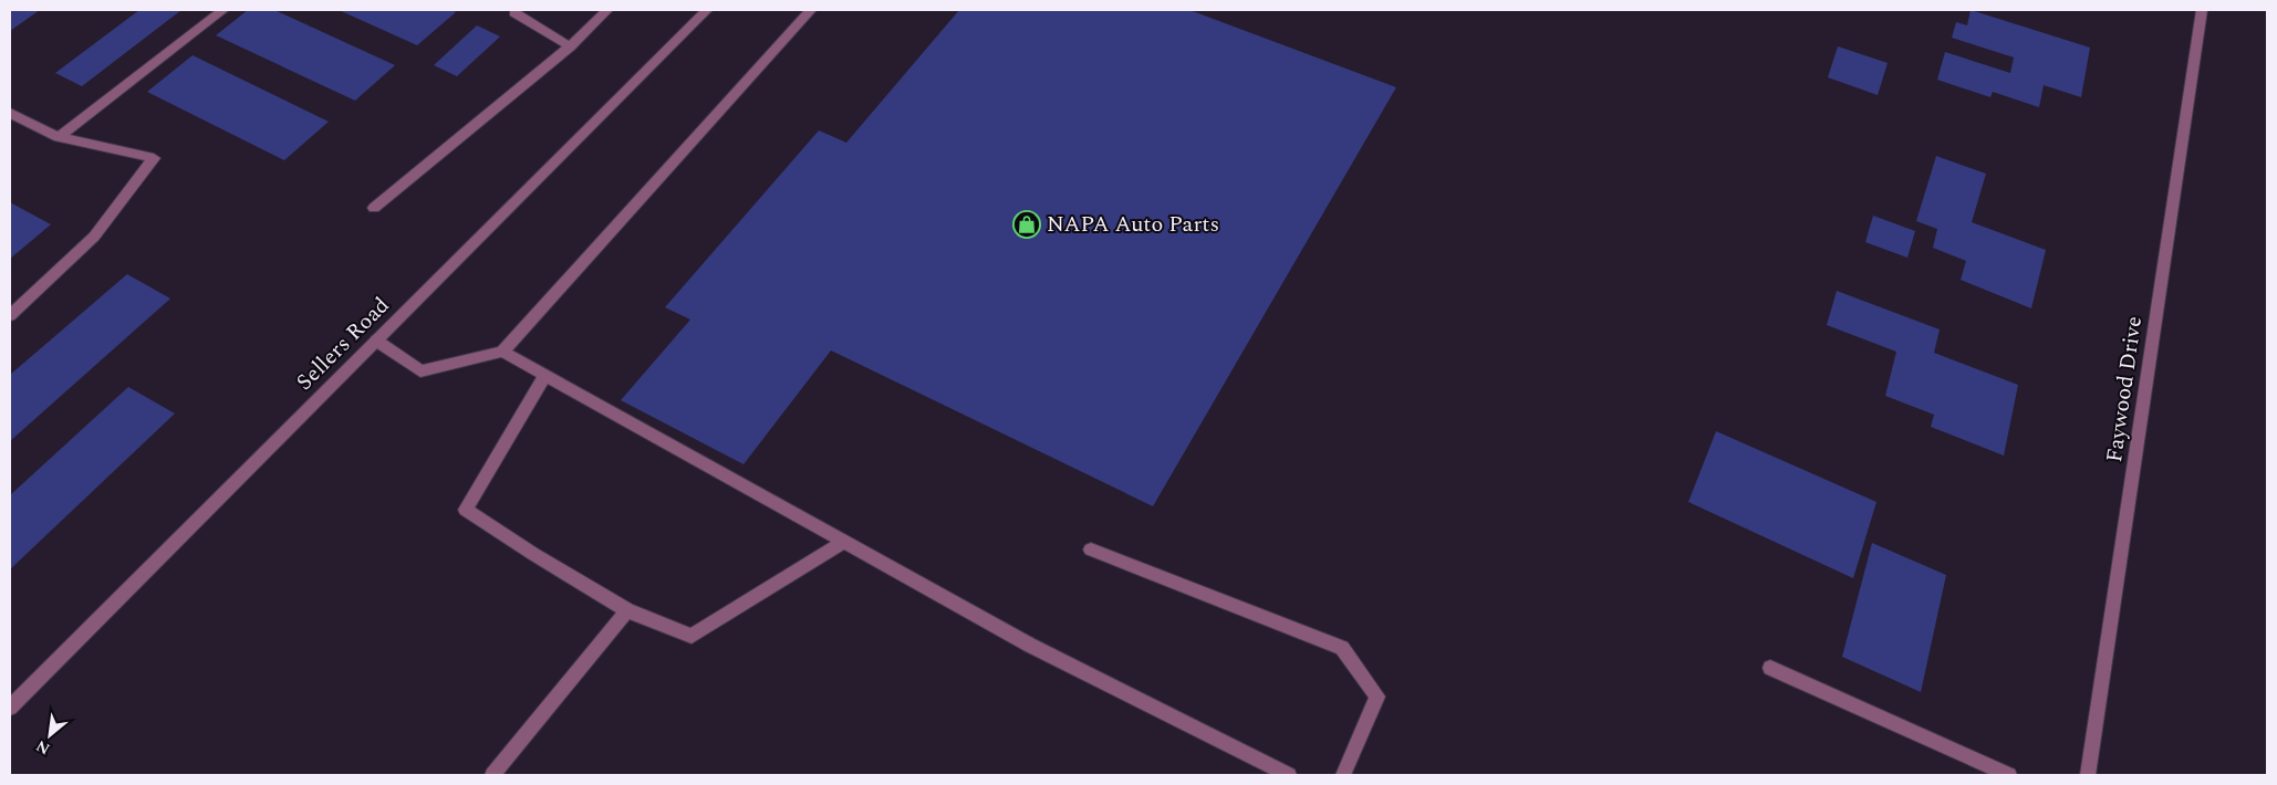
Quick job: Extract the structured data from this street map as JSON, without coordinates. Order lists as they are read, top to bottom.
{
  "streets": {
    "street": ["Sellers Road", "Faywood Drive"]
  },
  "places": {
    "shop": ["NAPA Auto Parts"]
  },
  "north": "bottom left"
}
